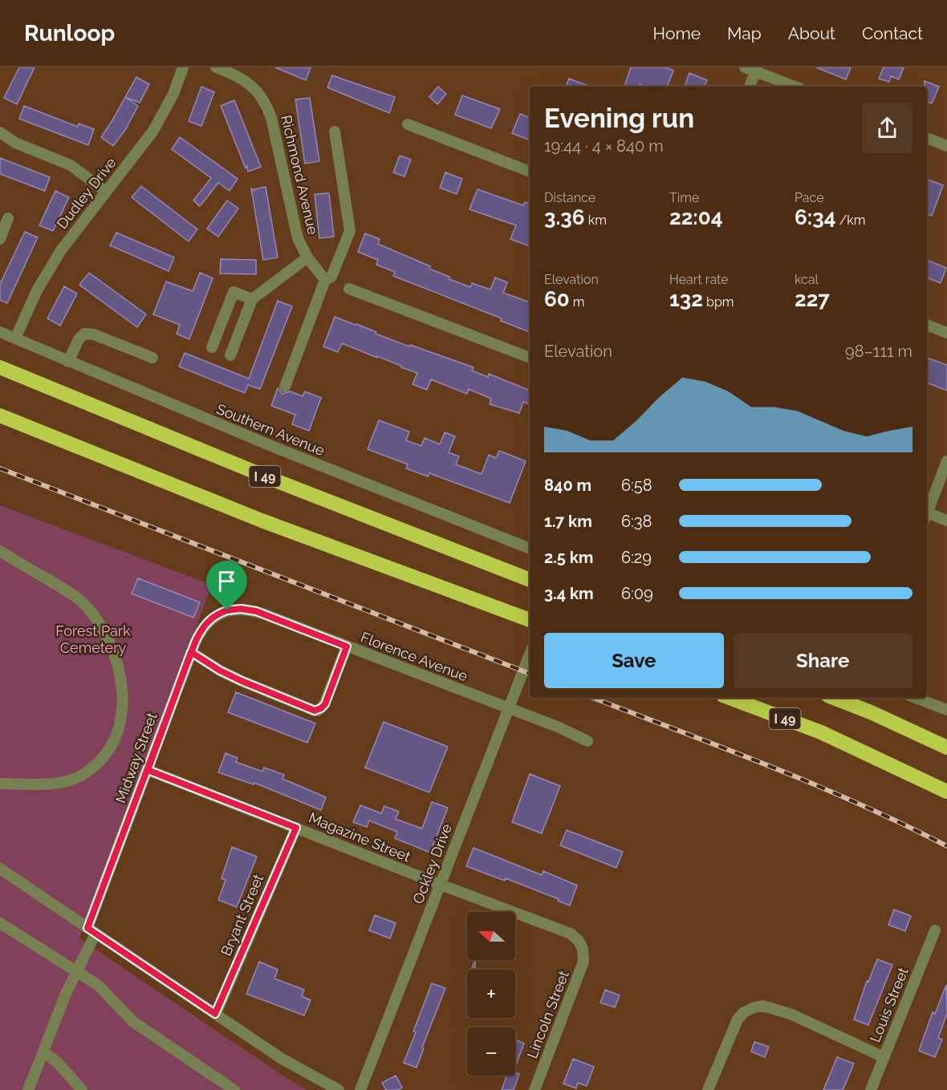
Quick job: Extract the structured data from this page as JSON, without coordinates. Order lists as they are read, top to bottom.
{
  "streets": {
    "highway": ["I 49"],
    "street": [
      "Richmond Avenue",
      "Dudley Drive",
      "Southern Avenue",
      "Florence Avenue",
      "Midway Street",
      "Magazine Street",
      "Ockley Drive",
      "Bryant Street",
      "Louis Street",
      "Lincoln Street"
    ]
  },
  "crossings": [
    ["Dudley Drive", "Southern Avenue"],
    ["Florence Avenue", "Midway Street"],
    ["Florence Avenue", "Ockley Drive"],
    ["Midway Street", "Magazine Street"],
    ["Magazine Street", "Ockley Drive"],
    ["Magazine Street", "Bryant Street"],
    ["Magazine Street", "Lincoln Street"]
  ],
  "parks": ["Forest Park Cemetery"],
  "north": "left",
  "page": {
    "header": "Runloop",
    "nav": [
      "Home",
      "Map",
      "About",
      "Contact"
    ],
    "heading": ["Evening run", "19:44 · 4 × 840 m"],
    "stats": [
      ["Distance", "3.36 km"],
      ["Time", "22:04"],
      ["Pace", "6:34 /km"],
      ["Elevation", "60 m"],
      ["Heart rate", "132 bpm"],
      ["kcal", "227"]
    ],
    "chart": ["Elevation", "98–111 m"],
    "list": [
      {
        "name": "840 m",
        "note": "6:58"
      },
      {
        "name": "1.7 km",
        "note": "6:38"
      },
      {
        "name": "2.5 km",
        "note": "6:29"
      },
      {
        "name": "3.4 km",
        "note": "6:09"
      }
    ],
    "buttons": ["Save", "Share"],
    "map_buttons": ["+", "−"]
  }
}
